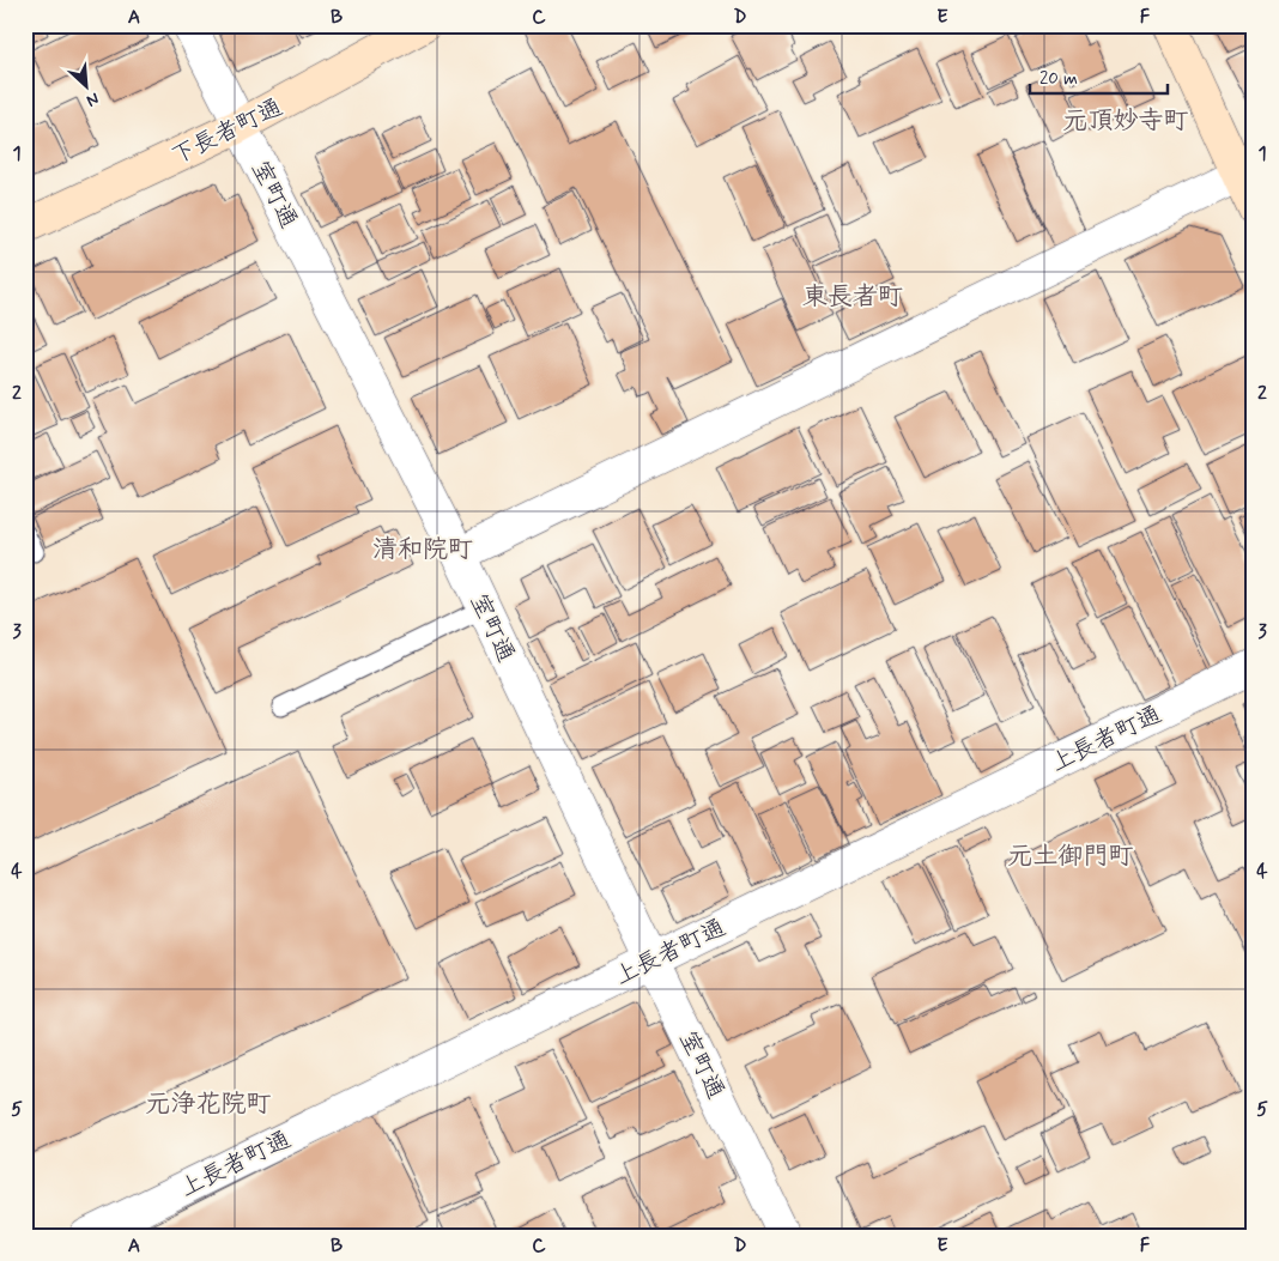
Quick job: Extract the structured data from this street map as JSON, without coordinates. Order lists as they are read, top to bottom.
{
  "streets": {
    "street": ["下長者町通", "室町通", "上長者町通"]
  },
  "crossings": [
    ["下長者町通", "室町通"],
    ["室町通", "上長者町通"]
  ],
  "districts": [
    "元頂妙寺町",
    "東長者町",
    "清和院町",
    "元土御門町",
    "元浄花院町"
  ],
  "scale_bar": "20 m",
  "north": "bottom right",
  "grid": {
    "columns": [
      "A",
      "B",
      "C",
      "D",
      "E",
      "F"
    ],
    "rows": [
      "1",
      "2",
      "3",
      "4",
      "5"
    ]
  }
}
